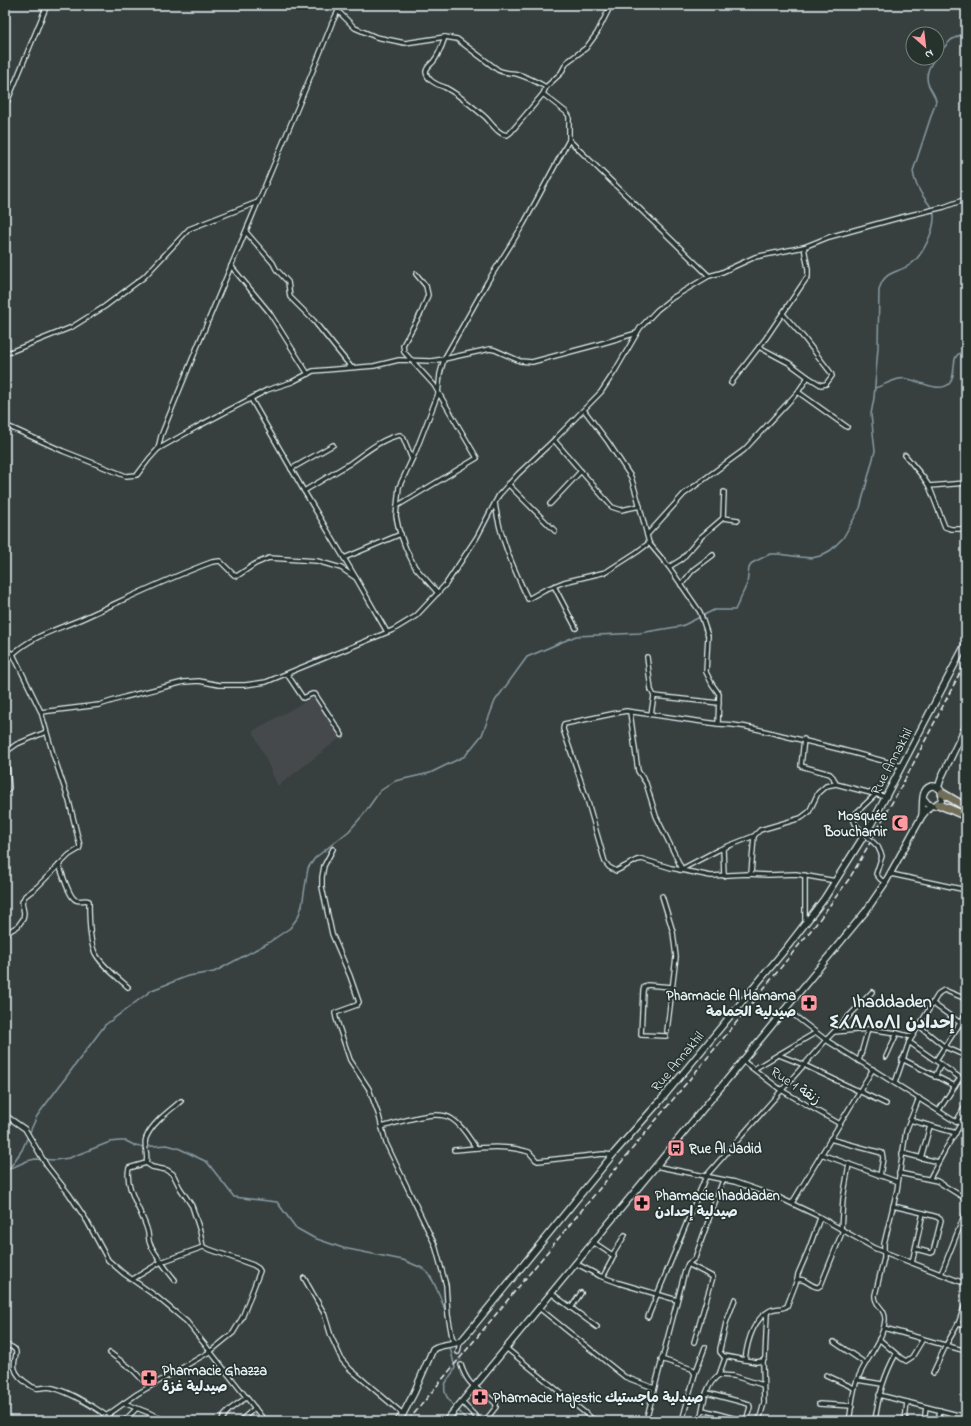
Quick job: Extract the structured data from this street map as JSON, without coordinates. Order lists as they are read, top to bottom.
{
  "streets": {
    "street": ["Rue Annakhil", "Rue 1 زنقة"]
  },
  "districts": ["Ihaddaden ⵉⵃⴷⴷⴰⴷⵏ إحدادن"],
  "places": {
    "mosque": ["Mosquée Bouchamir"],
    "pharmacy": [
      "Pharmacie Al Hamama صيدلية الحمامة",
      "Pharmacie Ihaddaden صيدلية إحدادن",
      "Pharmacie Ghazza صيدلية غزة",
      "Pharmacie Majestic صيدلية ماجستيك"
    ],
    "bus stop": ["Rue Al Jadid"]
  },
  "north": "bottom right"
}
